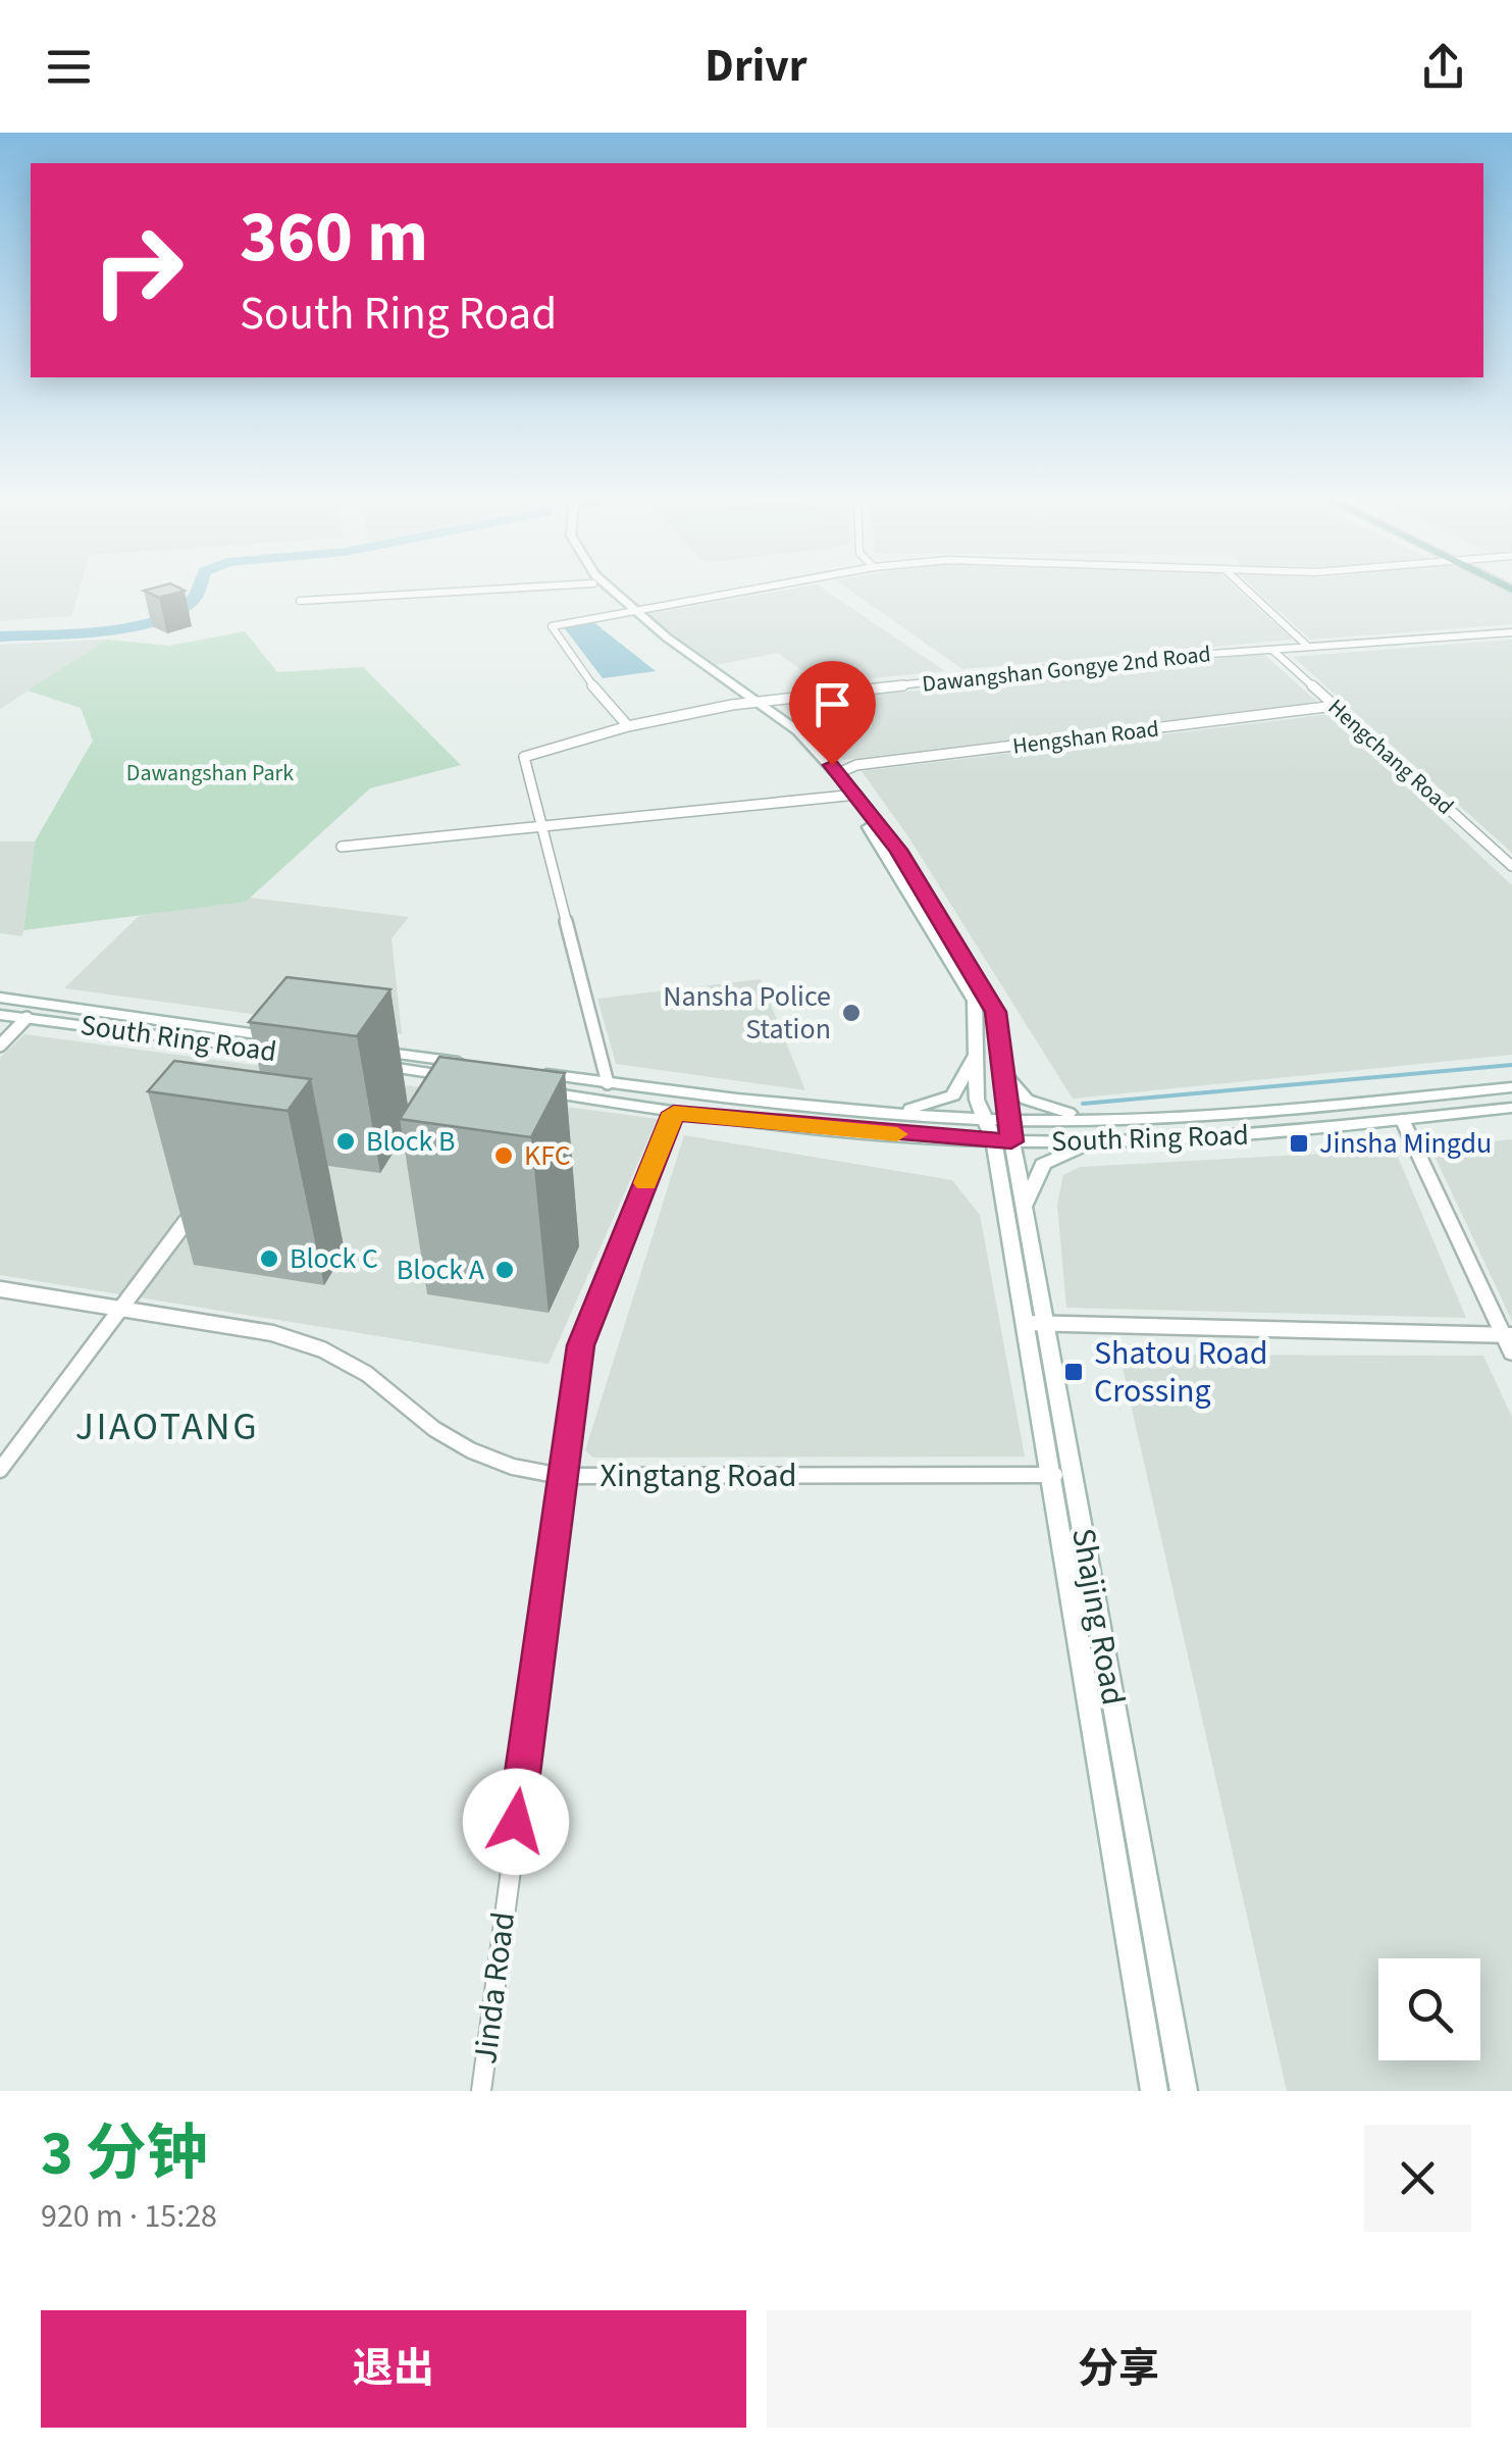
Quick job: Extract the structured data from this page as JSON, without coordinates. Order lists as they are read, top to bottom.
{
  "streets": {
    "main road": ["South Ring Road", "Shajing Road"],
    "street": [
      "Dawangshan Gongye 2nd Road",
      "Hengshan Road",
      "Hengchang Road",
      "Xingtang Road",
      "Jinda Road"
    ]
  },
  "crossings": [
    ["Dawangshan Gongye 2nd Road", "Hengchang Road"],
    ["Hengshan Road", "Hengchang Road"],
    ["South Ring Road", "Shajing Road"],
    ["South Ring Road", "Jinda Road"],
    ["Xingtang Road", "Shajing Road"],
    ["Xingtang Road", "Jinda Road"]
  ],
  "districts": ["JIAOTANG"],
  "parks": ["Dawangshan Park"],
  "places": {
    "other": [
      "Nansha Police Station",
      "Block B",
      "KFC",
      "Block C",
      "Block A"
    ],
    "transit": ["Jinsha Mingdu", "Shatou Road Crossing"]
  },
  "page": {
    "header": "Drivr",
    "turn": ["360 m", "South Ring Road"],
    "heading": ["3 分钟", "920 m · 15:28"],
    "buttons": ["退出", "分享"]
  }
}
